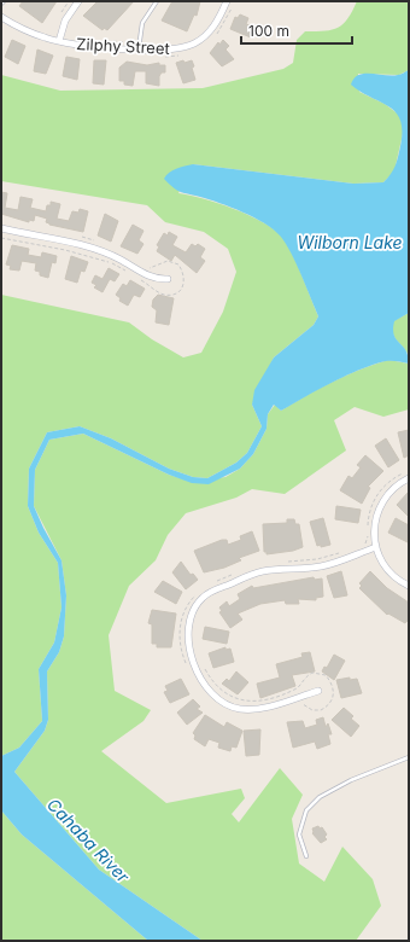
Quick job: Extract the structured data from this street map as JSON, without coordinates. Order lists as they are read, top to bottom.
{
  "streets": {
    "street": ["Zilphy Street"]
  },
  "water": ["Wilborn Lake", "Cahaba River"],
  "scale_bar": "100 m"
}
